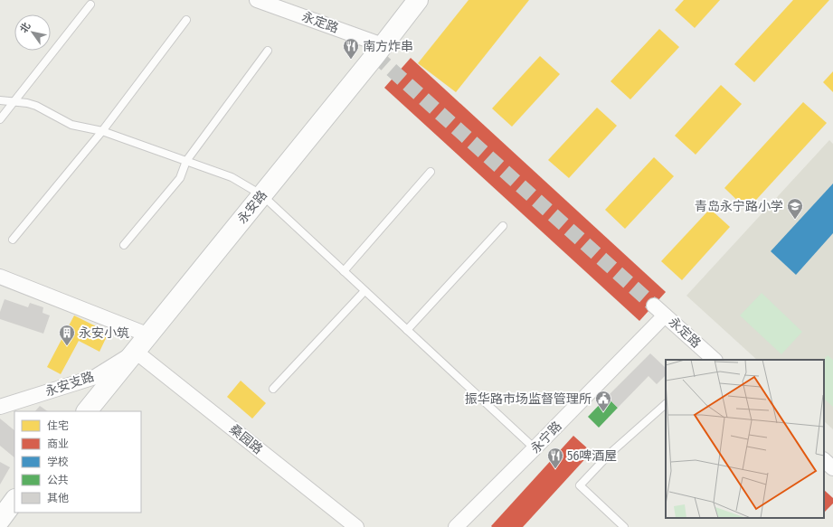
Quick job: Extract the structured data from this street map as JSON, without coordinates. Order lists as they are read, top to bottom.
{
  "streets": {
    "street": [
      "永定路",
      "永安路",
      "永安支路",
      "永宁路",
      "桑园路"
    ]
  },
  "crossings": [
    ["永定路", "永安路"],
    ["永定路", "永宁路"],
    ["永安路", "永安支路"],
    ["永安路", "桑园路"],
    ["永安支路", "桑园路"]
  ],
  "places": {
    "restaurant": ["南方炸串", "56啤酒屋"],
    "school or university": ["青岛永宁路小学"],
    "building": ["永安小筑"],
    "public building": ["振华路市场监督管理所"]
  },
  "legend": [
    "住宅",
    "商业",
    "学校",
    "公共",
    "其他"
  ],
  "north": "top left"
}
